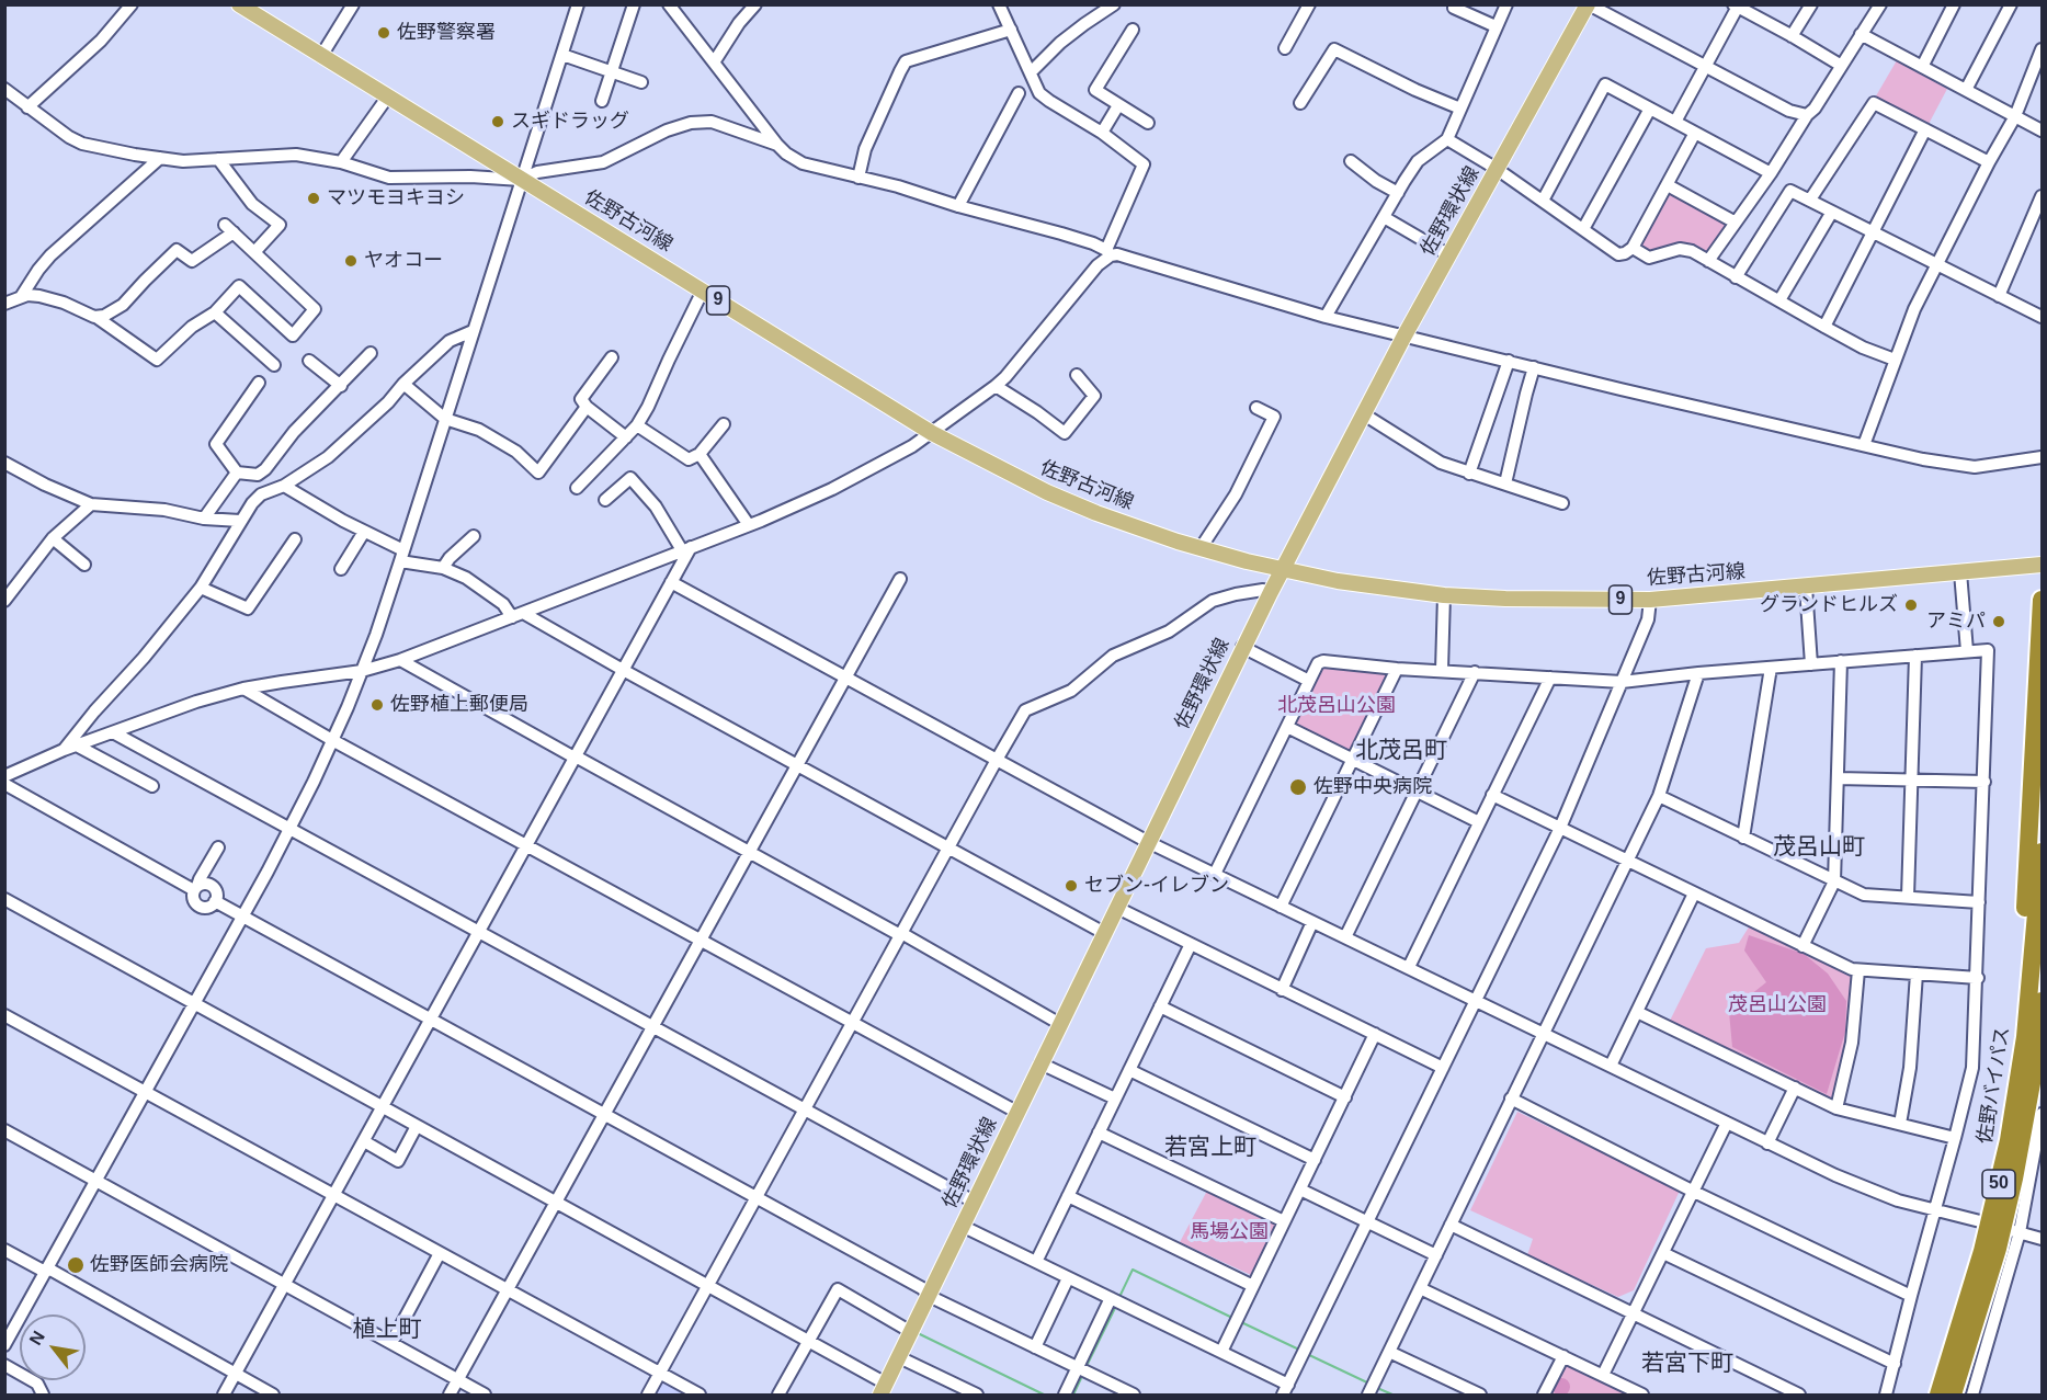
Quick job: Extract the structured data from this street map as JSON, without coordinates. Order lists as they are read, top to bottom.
{
  "streets": {
    "highway": ["佐野バイパス", "50"],
    "main road": ["佐野環状線", "佐野古河線", "9"]
  },
  "crossings": [
    ["佐野環状線", "佐野古河線"]
  ],
  "districts": [
    "北茂呂町",
    "茂呂山町",
    "若宮上町",
    "植上町",
    "若宮下町"
  ],
  "parks": ["北茂呂山公園", "茂呂山公園", "馬場公園"],
  "places": [
    "佐野警察署",
    "スギドラッグ",
    "マツモヨキヨシ",
    "ヤオコー",
    "グランドヒルズ",
    "アミパ",
    "佐野植上郵便局",
    "佐野中央病院",
    "セブン-イレブン",
    "佐野医師会病院"
  ],
  "north": "top left"
}
